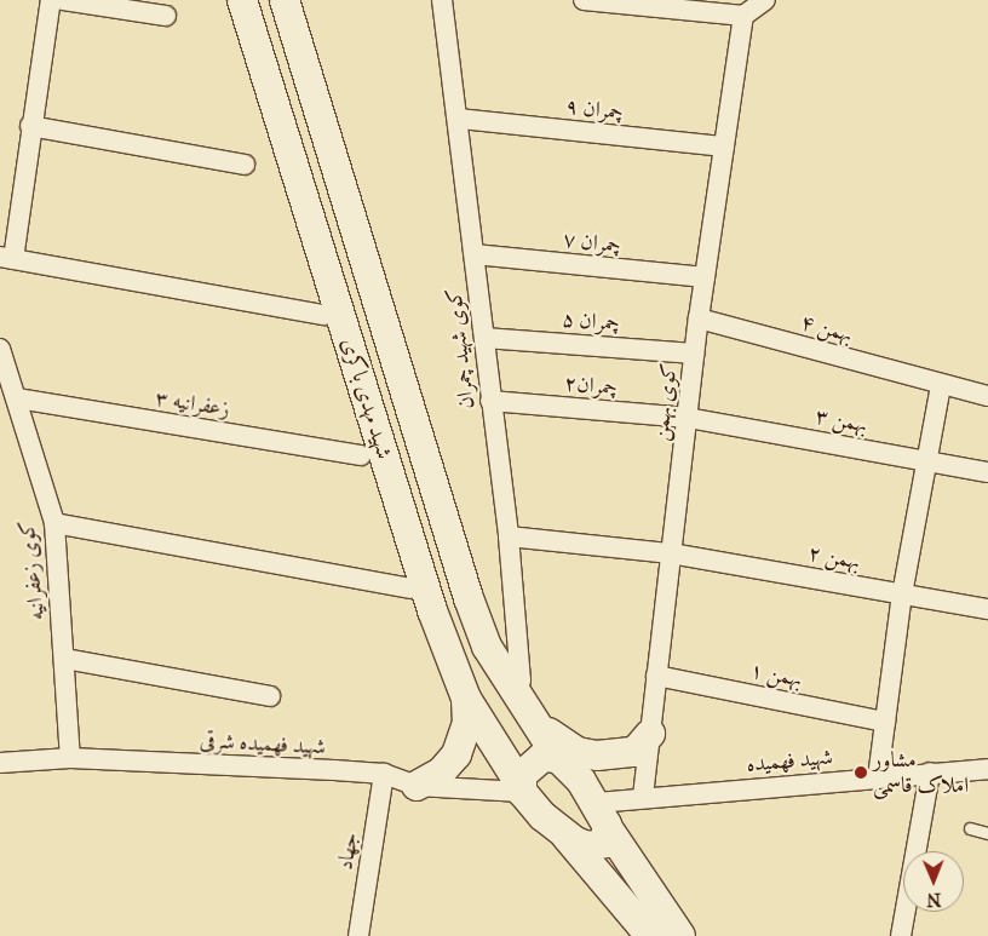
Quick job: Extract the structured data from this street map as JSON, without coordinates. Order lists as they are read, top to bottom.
{
  "streets": {
    "main road": ["شهید مهدی باکری"],
    "street": [
      "چمران ۹",
      "چمران ۷",
      "چمران ۵",
      "بهمن ۴",
      "کوی شهید چمران",
      "چمران۲",
      "کوی بهمن",
      "زعفرانیه ۳",
      "بهمن ۳",
      "بهمن ۲",
      "کوی زعفرانیه",
      "بهمن ۱",
      "شهید فهمیده شرقی",
      "شهید فهمیده",
      "جهاد"
    ]
  },
  "crossings": [
    ["چمران ۹", "کوی شهید چمران"],
    ["چمران ۹", "کوی بهمن"],
    ["چمران ۷", "کوی شهید چمران"],
    ["چمران ۷", "کوی بهمن"],
    ["چمران ۵", "کوی شهید چمران"],
    ["چمران ۵", "کوی بهمن"],
    ["بهمن ۴", "کوی بهمن"],
    ["کوی شهید چمران", "چمران۲"],
    ["کوی شهید چمران", "شهید مهدی باکری"],
    ["کوی شهید چمران", "بهمن ۲"],
    ["چمران۲", "کوی بهمن"],
    ["چمران۲", "بهمن ۳"],
    ["شهید مهدی باکری", "شهید فهمیده شرقی"],
    ["شهید مهدی باکری", "شهید فهمیده"],
    ["کوی بهمن", "بهمن ۳"],
    ["کوی بهمن", "بهمن ۲"],
    ["کوی بهمن", "بهمن ۱"],
    ["کوی بهمن", "شهید فهمیده"],
    ["زعفرانیه ۳", "کوی زعفرانیه"],
    ["کوی زعفرانیه", "شهید فهمیده شرقی"],
    ["شهید فهمیده شرقی", "جهاد"]
  ],
  "places": ["مشاور املاک قاسمی"],
  "north": "bottom"
}
